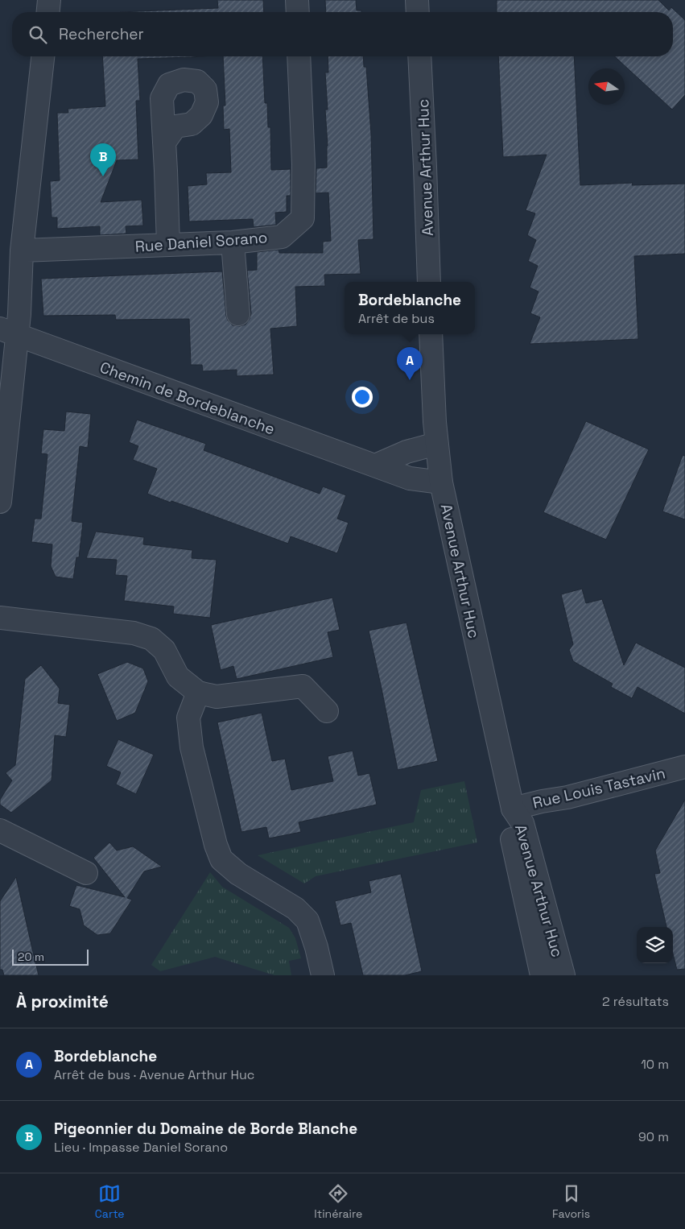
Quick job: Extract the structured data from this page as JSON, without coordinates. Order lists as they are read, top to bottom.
{
  "streets": {
    "street": [
      "Avenue Arthur Huc",
      "Rue Daniel Sorano",
      "Chemin de Bordeblanche",
      "Rue Louis Tastavin"
    ]
  },
  "crossings": [
    ["Avenue Arthur Huc", "Chemin de Bordeblanche"],
    ["Avenue Arthur Huc", "Rue Louis Tastavin"]
  ],
  "scale_bar": "20 m",
  "north": "left",
  "page": {
    "search": "Rechercher",
    "pins": ["B", "A"],
    "popup": ["Bordeblanche", "Arrêt de bus"],
    "scale": "20 m",
    "heading": ["À proximité", "2 résultats"],
    "list": [
      {
        "mark": "A",
        "name": "Bordeblanche",
        "note": "Arrêt de bus · Avenue Arthur Huc",
        "value": "10 m"
      },
      {
        "mark": "B",
        "name": "Pigeonnier du Domaine de Borde Blanche",
        "note": "Lieu · Impasse Daniel Sorano",
        "value": "90 m"
      }
    ],
    "nav": ["Carte", "Itinéraire", "Favoris"]
  }
}
